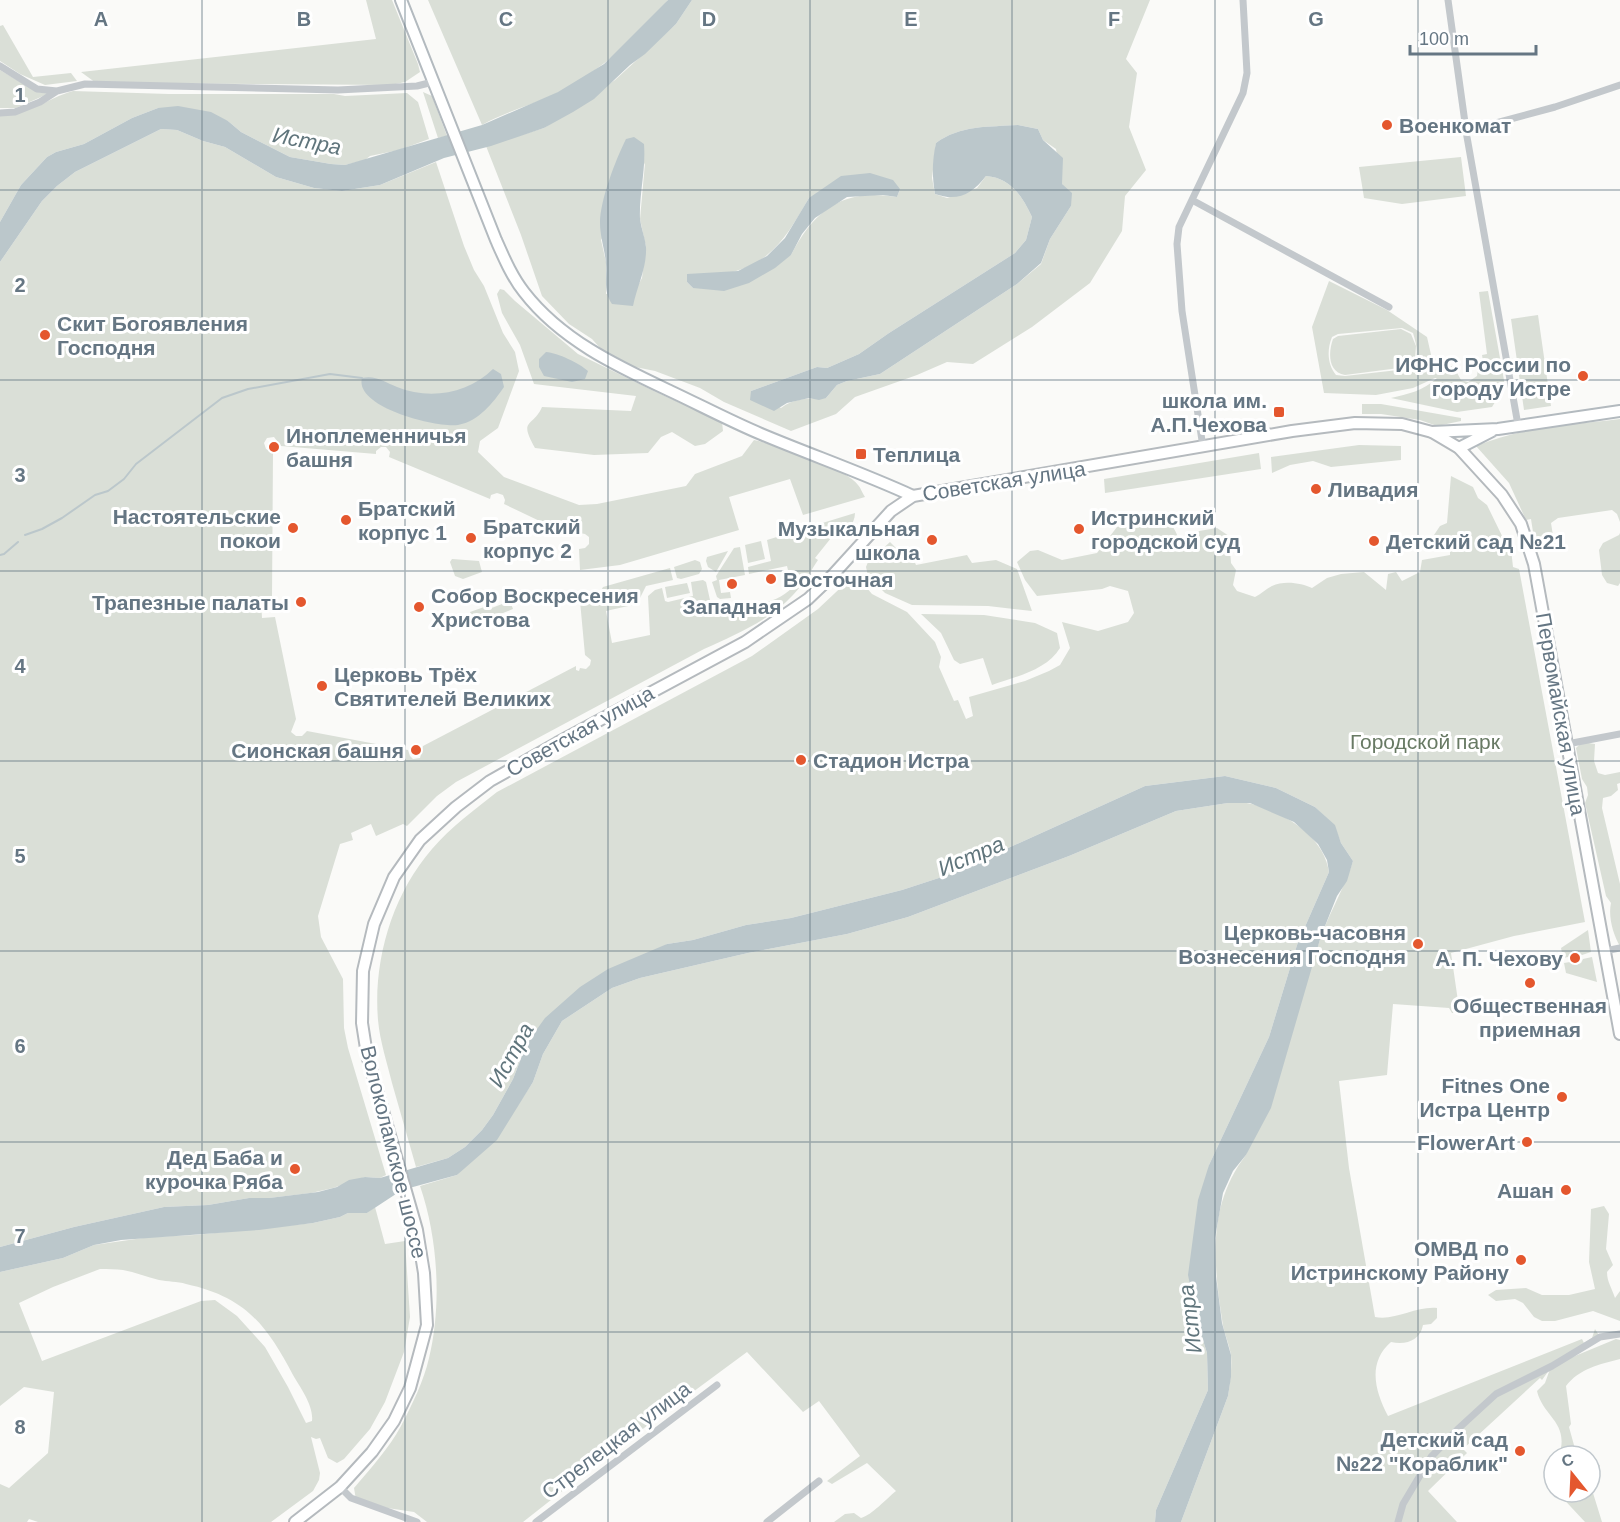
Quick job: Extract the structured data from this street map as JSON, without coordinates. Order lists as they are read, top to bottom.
{
  "streets": {
    "main road": ["Советская улица", "Первомайская улица", "Волоколамское шоссе"],
    "street": ["Стрелецкая улица"]
  },
  "crossings": [
    ["Советская улица", "Первомайская улица"],
    ["Советская улица", "Волоколамское шоссе"]
  ],
  "water": ["Истра"],
  "parks": ["Городской парк"],
  "places": {
    "other": [
      "Военкомат",
      "Скит Богоявления Господня",
      "ИФНС России по городу Истре",
      "Иноплеменничья башня",
      "Ливадия",
      "Братский корпус 1",
      "Настоятельские покои",
      "Истринский городской суд",
      "Братский корпус 2",
      "Музыкальная школа",
      "Детский сад №21",
      "Восточная",
      "Западная",
      "Трапезные палаты",
      "Собор Воскресения Христова",
      "Церковь Трёх Святителей Великих",
      "Сионская башня",
      "Стадион Истра",
      "Церковь-часовня Вознесения Господня",
      "А. П. Чехову",
      "Общественная приемная",
      "Fitnes One Истра Центр",
      "FlowerArt",
      "Дед Баба и курочка Ряба",
      "Ашан",
      "ОМВД по Истринскому Району",
      "Детский сад №22 \"Кораблик\""
    ],
    "transit": ["школа им. А.П.Чехова", "Теплица"]
  },
  "scale_bar": "100 m",
  "north": "top",
  "grid": {
    "columns": [
      "A",
      "B",
      "C",
      "D",
      "E",
      "F",
      "G"
    ],
    "rows": [
      "1",
      "2",
      "3",
      "4",
      "5",
      "6",
      "7",
      "8"
    ]
  }
}
